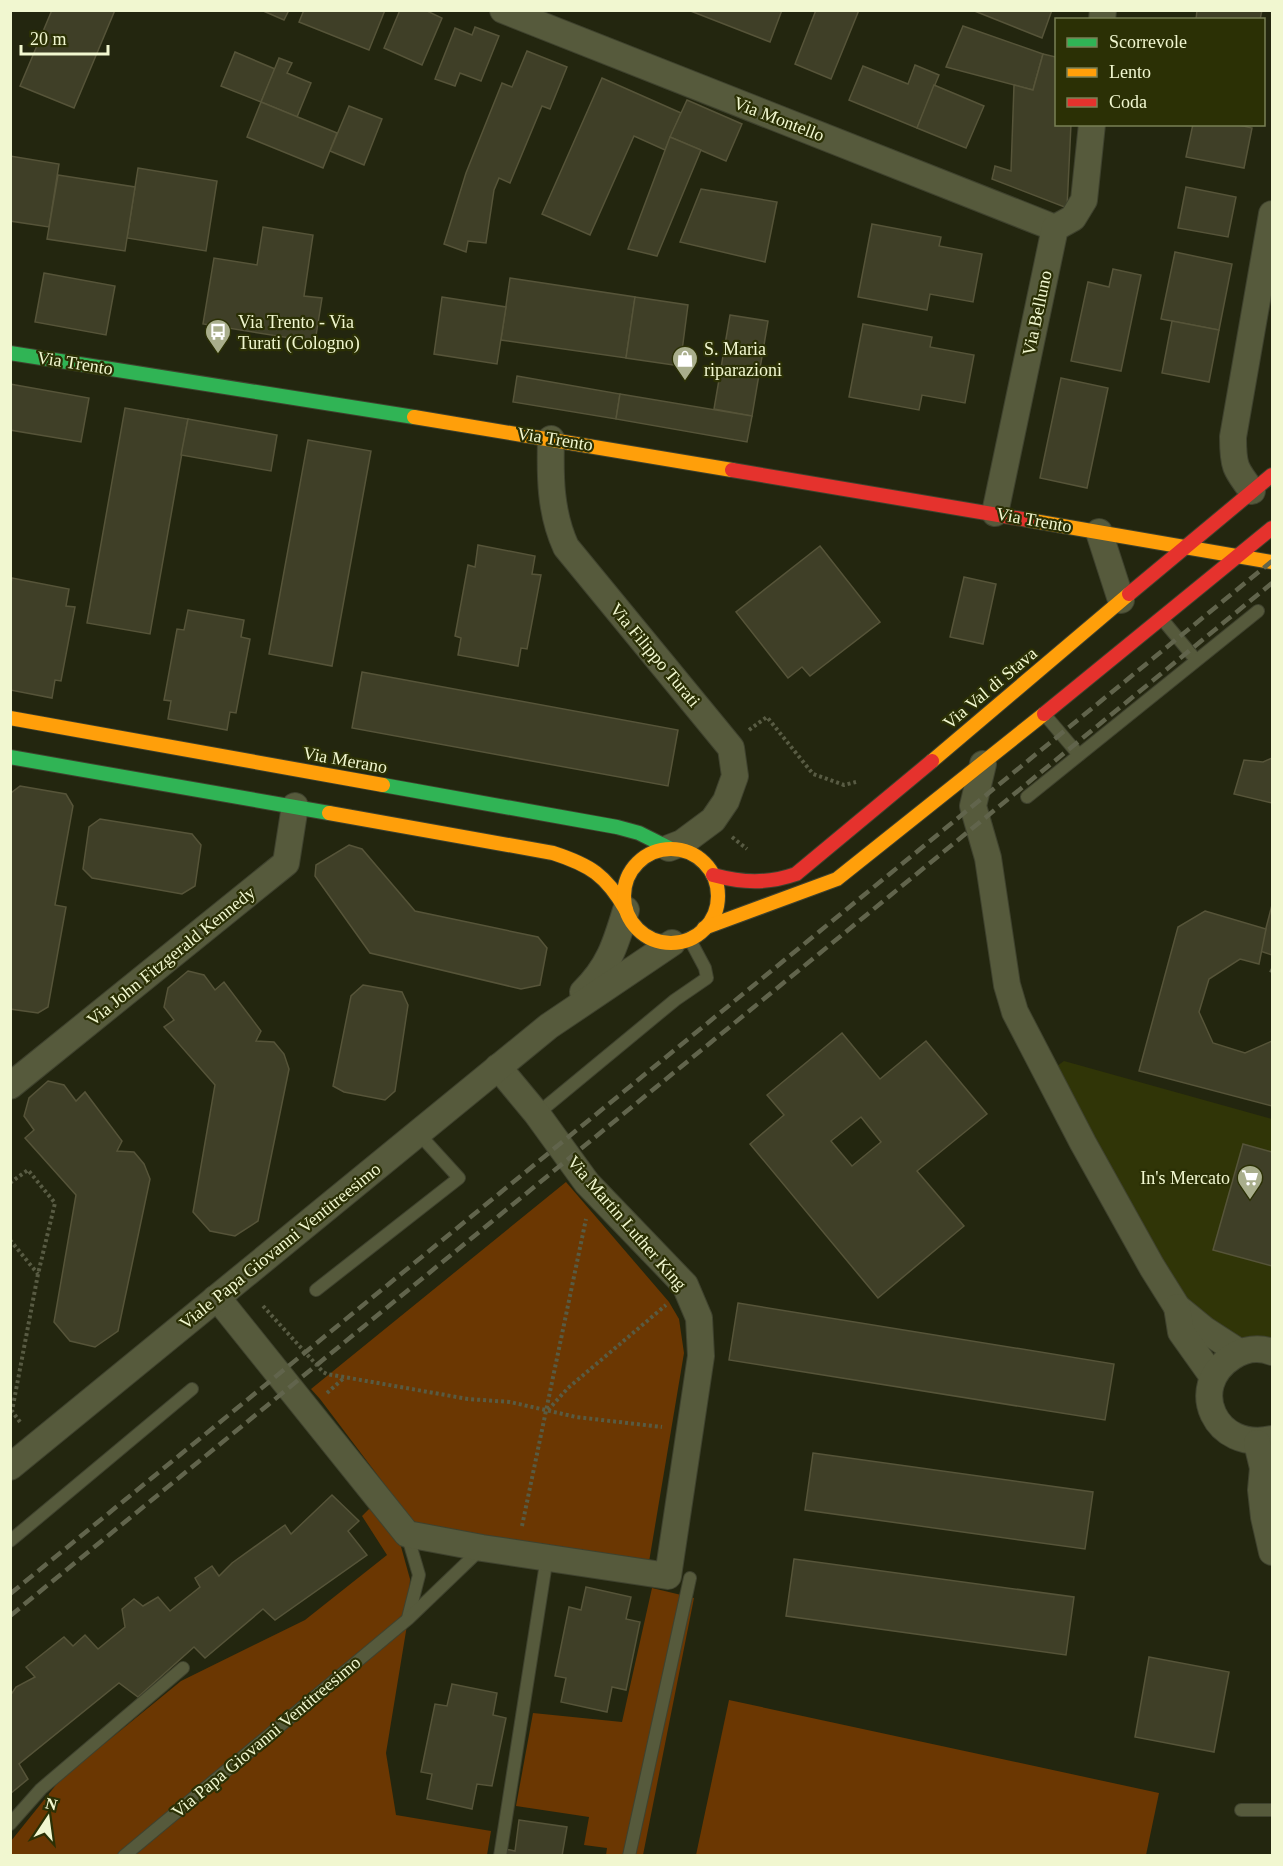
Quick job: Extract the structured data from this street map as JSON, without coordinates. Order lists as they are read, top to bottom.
{
  "streets": {
    "street": [
      "Via Montello",
      "Via Belluno",
      "Via Trento",
      "Via Filippo Turati",
      "Via Val di Stava",
      "Via Merano",
      "Via John Fitzgerald Kennedy",
      "Via Martin Luther King",
      "Viale Papa Giovanni Ventitreesimo"
    ],
    "lane": ["Via Papa Giovanni Ventitreesimo"]
  },
  "crossings": [
    ["Via Montello", "Via Belluno"],
    ["Via Belluno", "Via Trento"],
    ["Via Trento", "Via Filippo Turati"],
    ["Via Trento", "Via Val di Stava"],
    ["Via Filippo Turati", "Via Val di Stava"],
    ["Via Filippo Turati", "Via Merano"],
    ["Via Filippo Turati", "Viale Papa Giovanni Ventitreesimo"],
    ["Via Val di Stava", "Via Merano"],
    ["Via Val di Stava", "Viale Papa Giovanni Ventitreesimo"],
    ["Via Merano", "Viale Papa Giovanni Ventitreesimo"],
    ["Via Martin Luther King", "Viale Papa Giovanni Ventitreesimo"]
  ],
  "places": {
    "bus stop": ["Via Trento - Via Turati (Cologno)"],
    "shop": ["S. Maria riparazioni"],
    "supermarket": ["In's Mercato"]
  },
  "legend": ["Scorrevole", "Lento", "Coda"],
  "scale_bar": "20 m",
  "north": "top"
}
